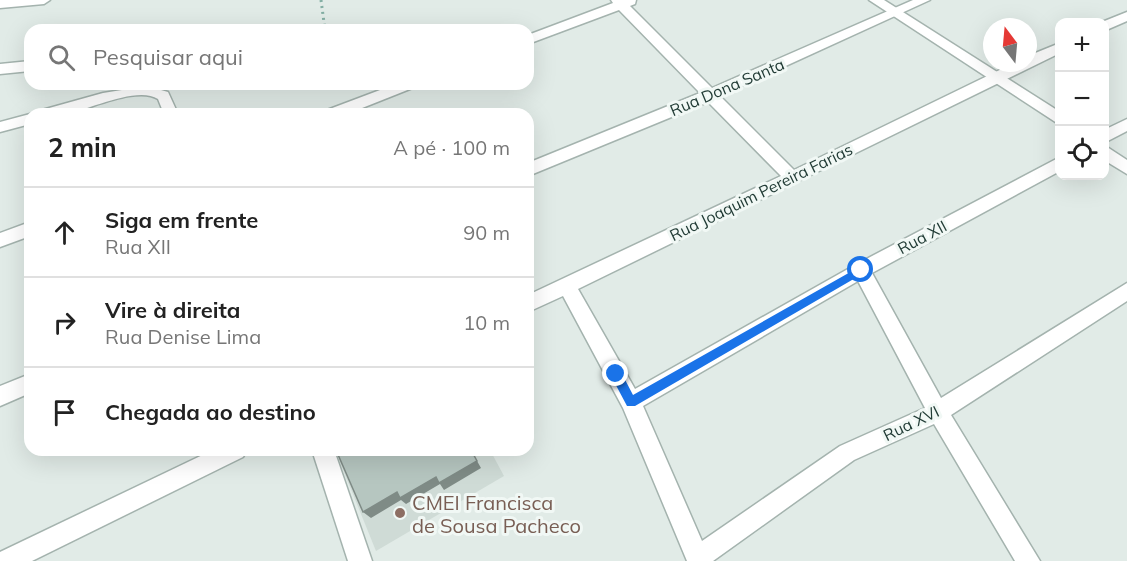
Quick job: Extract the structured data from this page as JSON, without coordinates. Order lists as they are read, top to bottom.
{
  "streets": {
    "street": [
      "Rua Dona Santa",
      "Rua Joaquim Pereira Farias",
      "Rua XII",
      "Rua XVI"
    ]
  },
  "places": ["CMEI Francisca de Sousa Pacheco"],
  "north": "top",
  "page": {
    "map_buttons": ["+", "−"],
    "search": "Pesquisar aqui",
    "heading": ["2 min", "A pé · 100 m"],
    "list": [
      ["Siga em frente", "Rua XII", "90 m"],
      ["Vire à direita", "Rua Denise Lima", "10 m"],
      "Chegada ao destino"
    ]
  }
}
